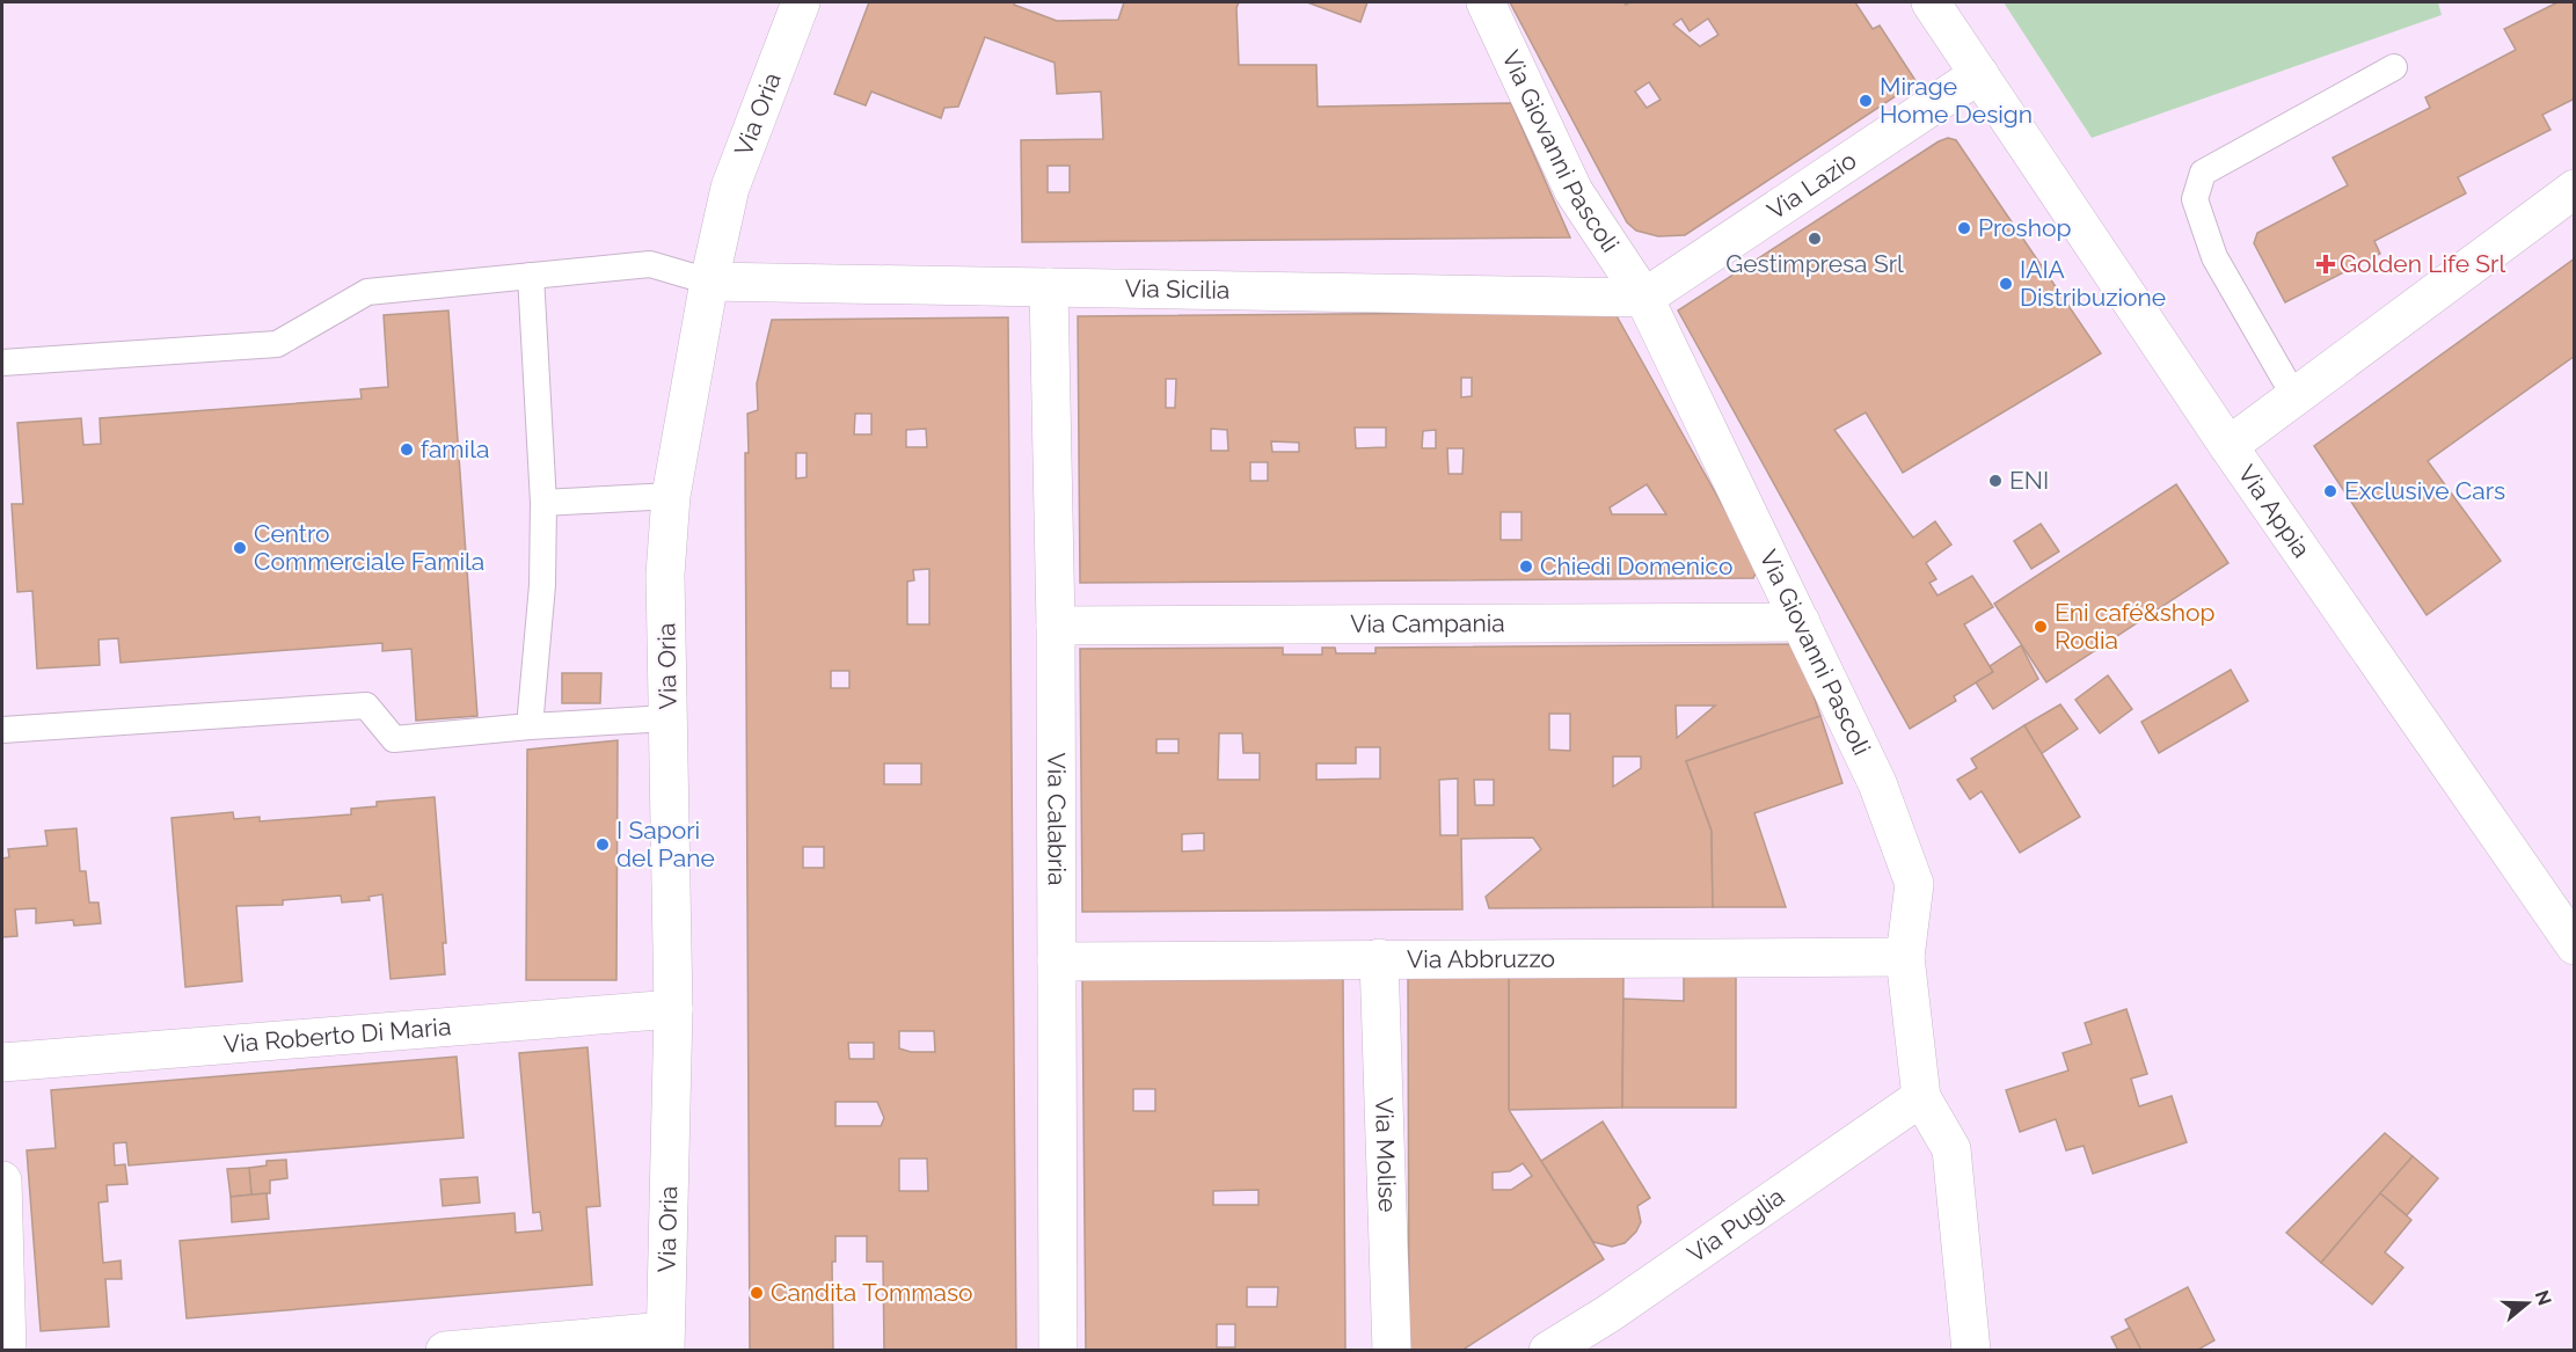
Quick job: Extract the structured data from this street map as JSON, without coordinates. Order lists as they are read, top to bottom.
{
  "streets": {
    "street": [
      "Via Oria",
      "Via Giovanni Pascoli",
      "Via Lazio",
      "Via Sicilia",
      "Via Appia",
      "Via Campania",
      "Via Calabria",
      "Via Abbruzzo",
      "Via Roberto Di Maria",
      "Via Molise",
      "Via Puglia"
    ]
  },
  "crossings": [
    ["Via Oria", "Via Sicilia"],
    ["Via Oria", "Via Roberto Di Maria"],
    ["Via Giovanni Pascoli", "Via Lazio"],
    ["Via Giovanni Pascoli", "Via Sicilia"],
    ["Via Giovanni Pascoli", "Via Campania"],
    ["Via Giovanni Pascoli", "Via Abbruzzo"],
    ["Via Giovanni Pascoli", "Via Puglia"],
    ["Via Lazio", "Via Sicilia"],
    ["Via Lazio", "Via Appia"],
    ["Via Sicilia", "Via Calabria"],
    ["Via Campania", "Via Calabria"],
    ["Via Calabria", "Via Abbruzzo"],
    ["Via Abbruzzo", "Via Molise"]
  ],
  "places": {
    "other": [
      "Mirage Home Design",
      "Proshop",
      "Gestimpresa Srl",
      "IAIA Distribuzione",
      "famila",
      "ENI",
      "Exclusive Cars",
      "Centro Commerciale Famila",
      "Chiedi Domenico",
      "Eni café&shop Rodia",
      "I Sapori del Pane",
      "Candita Tommaso"
    ],
    "health": ["Golden Life Srl"]
  },
  "north": "right"
}
